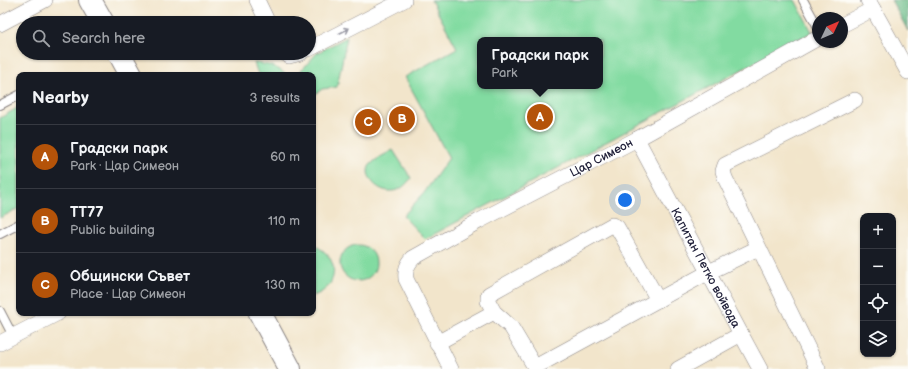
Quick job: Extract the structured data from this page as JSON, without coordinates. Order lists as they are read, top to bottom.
{
  "streets": {
    "street": ["Цар Симеон", "Капитан Петко войвода"]
  },
  "crossings": [
    ["Цар Симеон", "Капитан Петко войвода"]
  ],
  "north": "top right",
  "page": {
    "search": "Search here",
    "popup": ["Градски парк", "Park"],
    "heading": ["Nearby", "3 results"],
    "pins": ["A", "B", "C"],
    "list": [
      {
        "mark": "A",
        "name": "Градски парк",
        "note": "Park · Цар Симеон",
        "value": "60 m"
      },
      {
        "mark": "B",
        "name": "TT77",
        "note": "Public building",
        "value": "110 m"
      },
      {
        "mark": "C",
        "name": "Общински Съвет",
        "note": "Place · Цар Симеон",
        "value": "130 m"
      }
    ],
    "map_buttons": ["+", "−"]
  }
}
